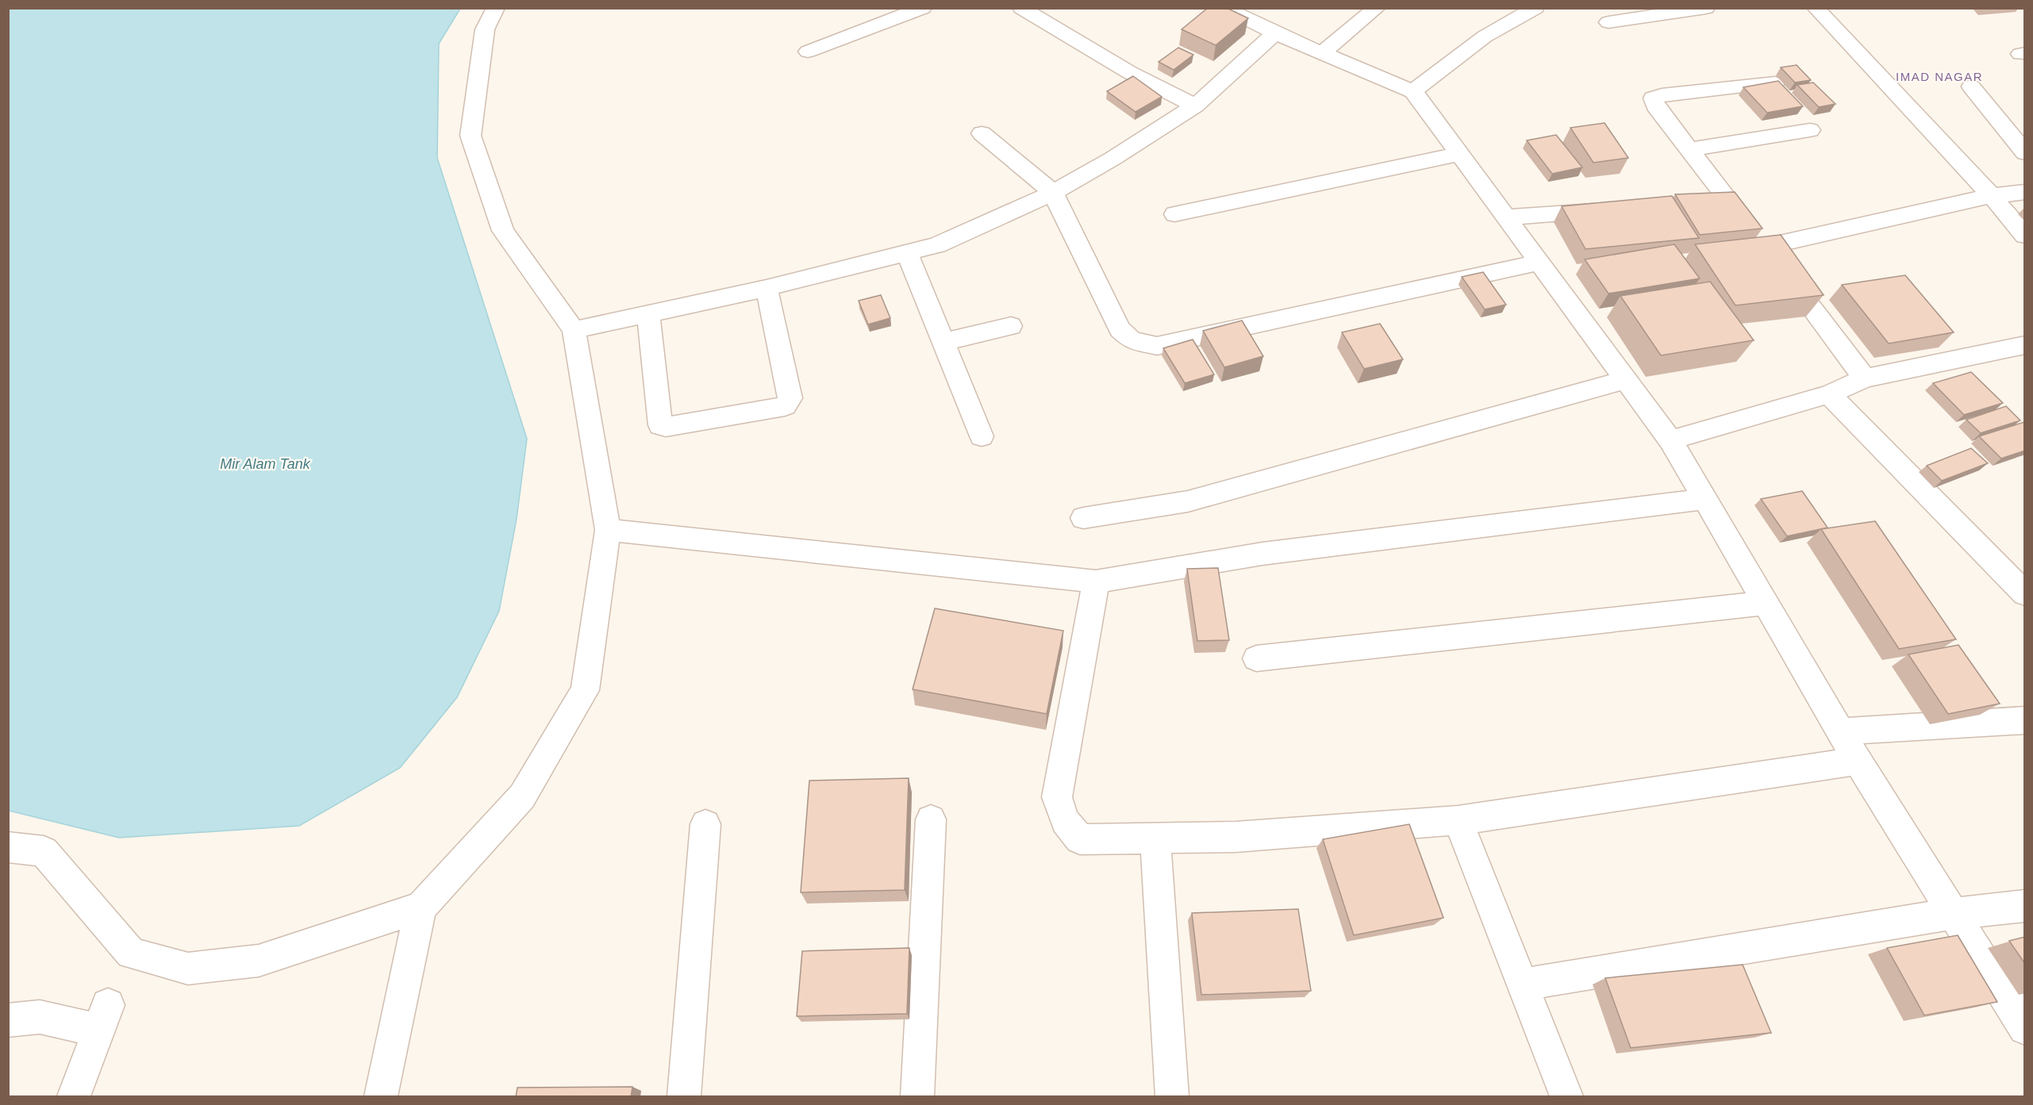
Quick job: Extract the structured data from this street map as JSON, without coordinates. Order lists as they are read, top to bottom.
{
  "districts": ["IMAD NAGAR"],
  "water": ["Mir Alam Tank"]
}
